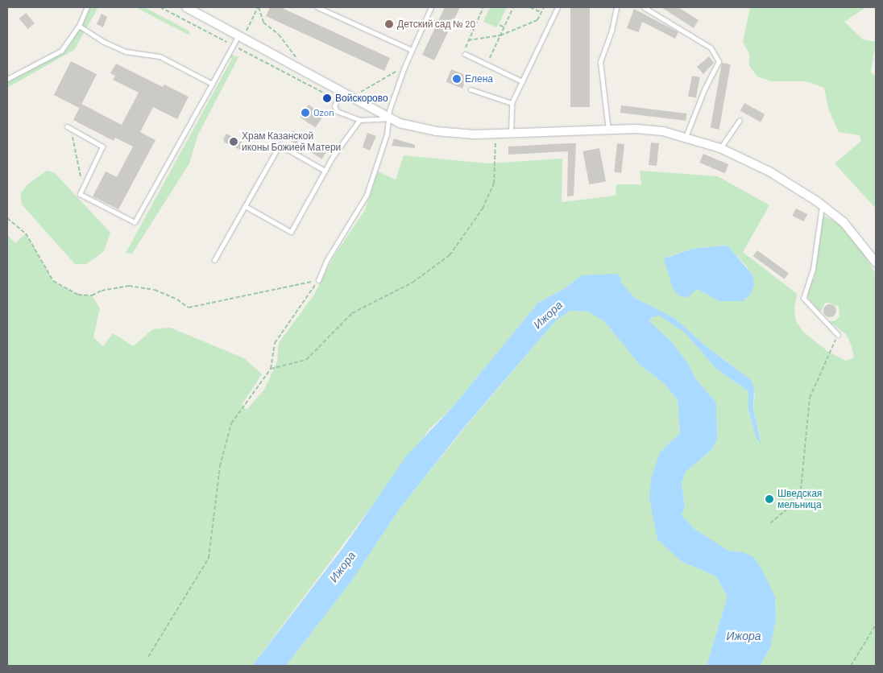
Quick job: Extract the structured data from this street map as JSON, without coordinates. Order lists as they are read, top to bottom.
{
  "water": ["Ижора"],
  "places": [
    "Детский сад № 20",
    "Елена",
    "Войскорово",
    "Ozon",
    "Храм Казанской иконы Божией Матери",
    "Шведская мельница"
  ]
}
